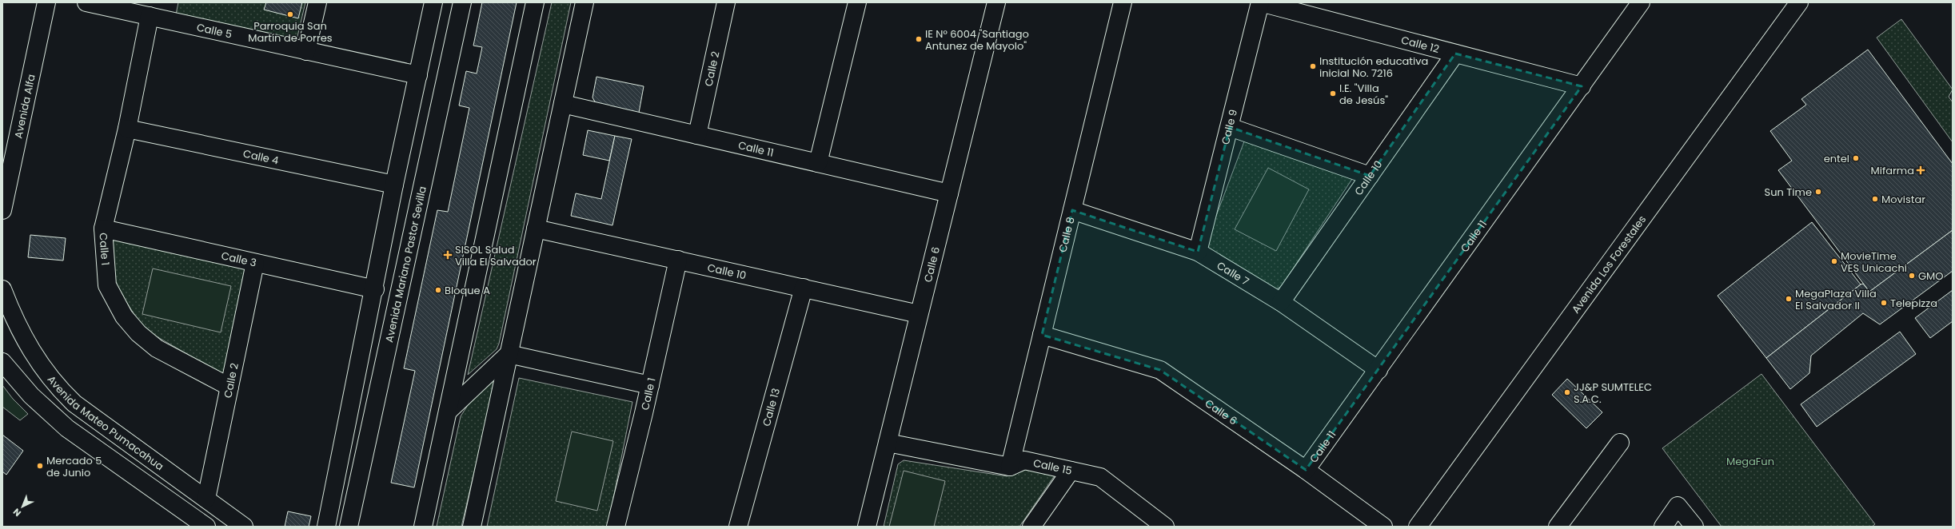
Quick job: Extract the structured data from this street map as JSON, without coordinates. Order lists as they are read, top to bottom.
{
  "streets": {
    "street": [
      "Calle 5",
      "Calle 12",
      "Calle 2",
      "Avenida Alfa",
      "Calle 9",
      "Calle 11",
      "Calle 4",
      "Calle 10",
      "Calle 8",
      "Calle 1",
      "Calle 3",
      "Avenida Mariano Pastor Sevilla",
      "Calle 6",
      "Avenida Los Forestales",
      "Calle 7",
      "Calle 13",
      "Avenida Mateo Pumacahua",
      "Calle 15"
    ]
  },
  "crossings": [
    ["Calle 5", "Calle 1"],
    ["Calle 12", "Calle 9"],
    ["Calle 12", "Calle 11"],
    ["Calle 12", "Calle 10"],
    ["Calle 2", "Calle 11"],
    ["Calle 2", "Calle 1"],
    ["Calle 2", "Calle 3"],
    ["Calle 2", "Avenida Mateo Pumacahua"],
    ["Calle 9", "Calle 7"],
    ["Calle 11", "Calle 6"],
    ["Calle 11", "Calle 7"],
    ["Calle 4", "Calle 1"],
    ["Calle 10", "Calle 1"],
    ["Calle 10", "Calle 6"],
    ["Calle 10", "Calle 7"],
    ["Calle 10", "Calle 13"],
    ["Calle 8", "Calle 6"],
    ["Calle 8", "Calle 7"],
    ["Calle 8", "Calle 15"],
    ["Calle 1", "Calle 3"]
  ],
  "parks": ["MegaFun"],
  "places": {
    "other": [
      "Parroquia San Martín de Porres",
      "IE N° 6004 \"Santiago Antunez de Mayolo\"",
      "Institución educativa inicial No. 7216",
      "I.E. \"Villa de Jesús\"",
      "entel",
      "Sun Time",
      "Movistar",
      "MovieTime VES Unicachi",
      "GMO",
      "Bloque A",
      "MegaPlaza Villa El Salvador II",
      "Telepizza",
      "JJ&P SUMTELEC S.A.C.",
      "Mercado 5 de Junio"
    ],
    "health": ["Mifarma", "SISOL Salud Villa El Salvador"]
  },
  "north": "bottom left"
}
